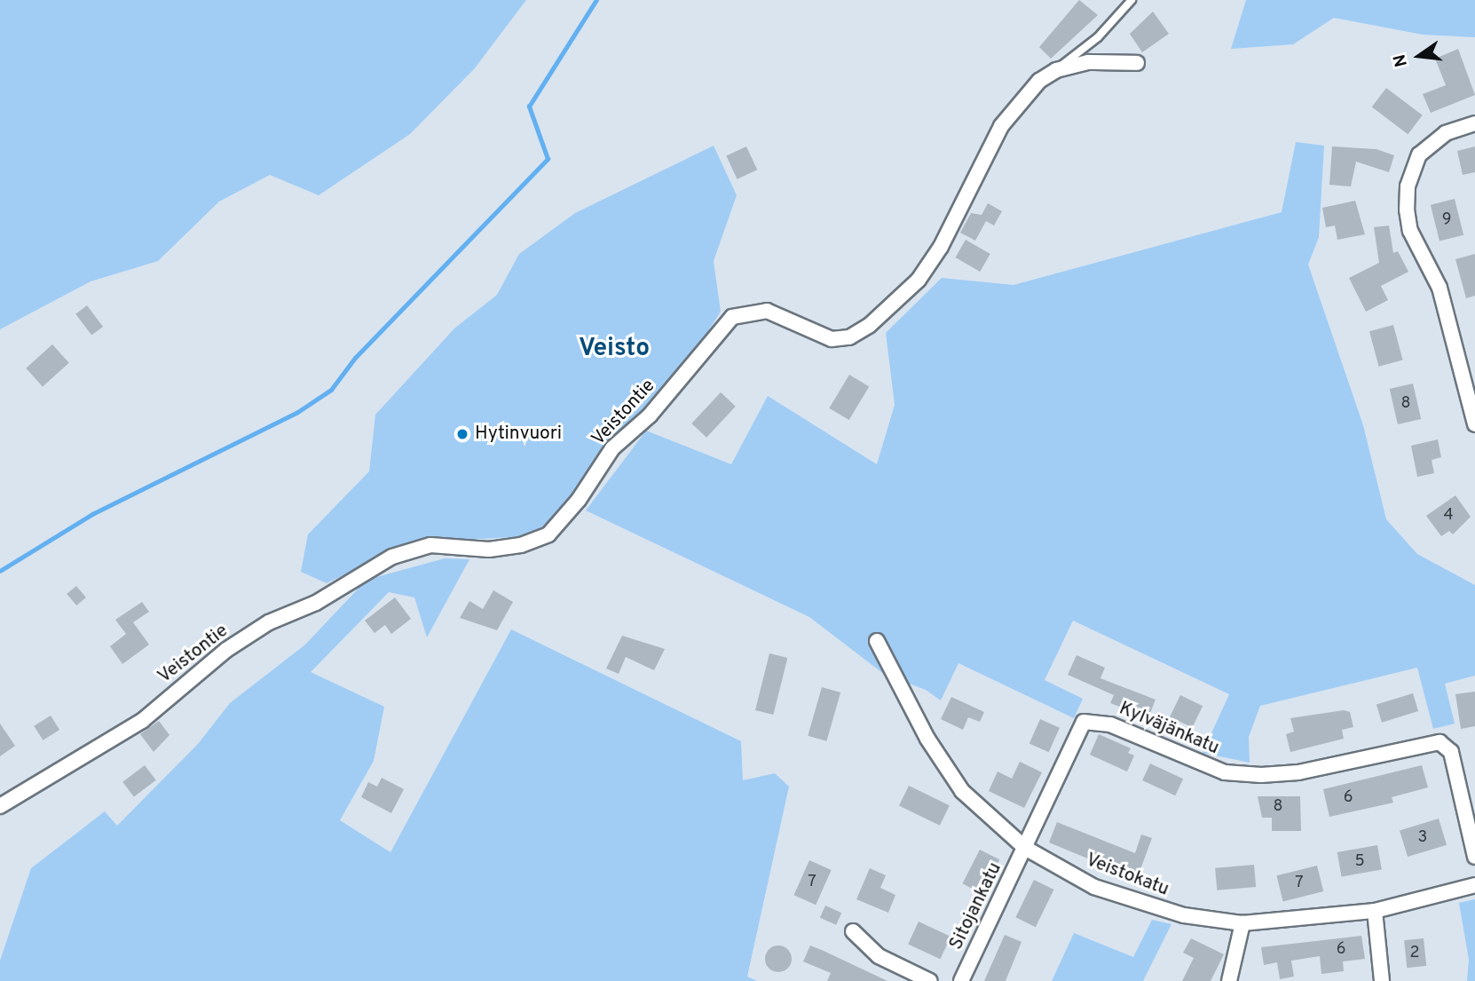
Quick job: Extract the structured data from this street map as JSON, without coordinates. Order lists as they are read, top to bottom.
{
  "streets": {
    "street": [
      "Veistontie",
      "Kylväjänkatu",
      "Veistokatu",
      "Sitojankatu"
    ]
  },
  "crossings": [
    ["Kylväjänkatu", "Veistokatu"],
    ["Kylväjänkatu", "Sitojankatu"],
    ["Veistokatu", "Sitojankatu"]
  ],
  "districts": ["Veisto"],
  "places": ["Hytinvuori"],
  "house_numbers": [
    "9",
    "8",
    "4",
    "6",
    "8",
    "3",
    "5",
    "7",
    "7",
    "6",
    "2"
  ],
  "north": "left"
}
